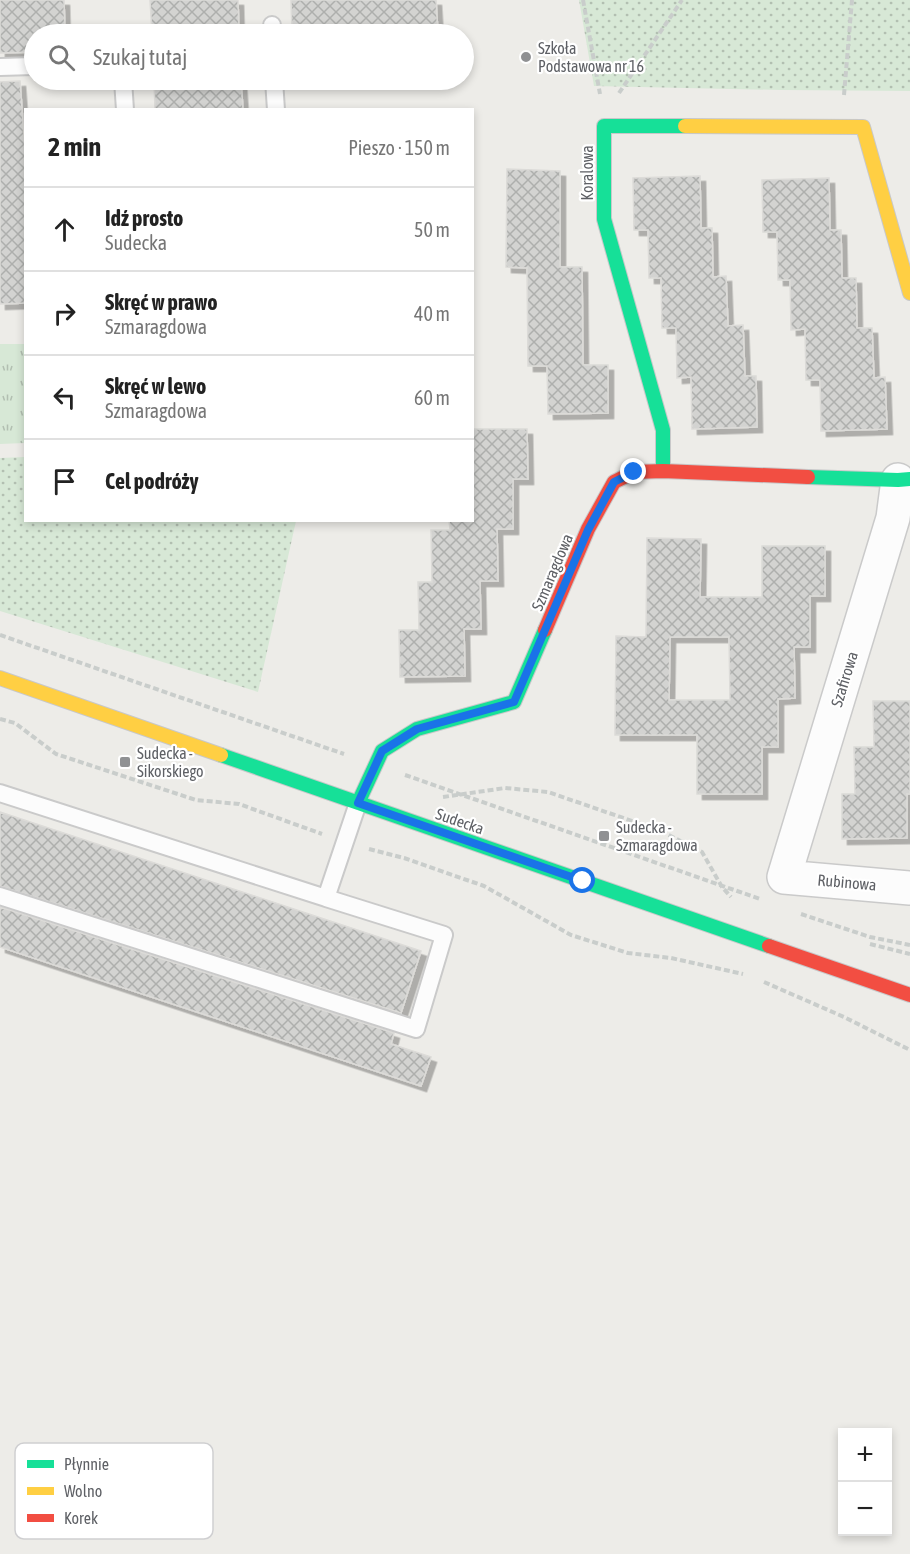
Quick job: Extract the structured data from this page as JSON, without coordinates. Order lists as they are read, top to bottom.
{
  "streets": {
    "street": [
      "Koralowa",
      "Szmaragdowa",
      "Szafirowa",
      "Sudecka",
      "Rubinowa"
    ]
  },
  "crossings": [
    ["Koralowa", "Szmaragdowa"],
    ["Szmaragdowa", "Szafirowa"],
    ["Szmaragdowa", "Sudecka"],
    ["Szafirowa", "Rubinowa"]
  ],
  "places": {
    "other": ["Szkoła Podstawowa nr 16"],
    "transit": ["Sudecka - Sikorskiego", "Sudecka - Szmaragdowa"]
  },
  "legend": ["Płynnie", "Wolno", "Korek"],
  "page": {
    "search": "Szukaj tutaj",
    "heading": ["2 min", "Pieszo · 150 m"],
    "list": [
      ["Idź prosto", "Sudecka", "50 m"],
      ["Skręć w prawo", "Szmaragdowa", "40 m"],
      ["Skręć w lewo", "Szmaragdowa", "60 m"],
      "Cel podróży"
    ],
    "map_buttons": ["+", "−"]
  }
}
